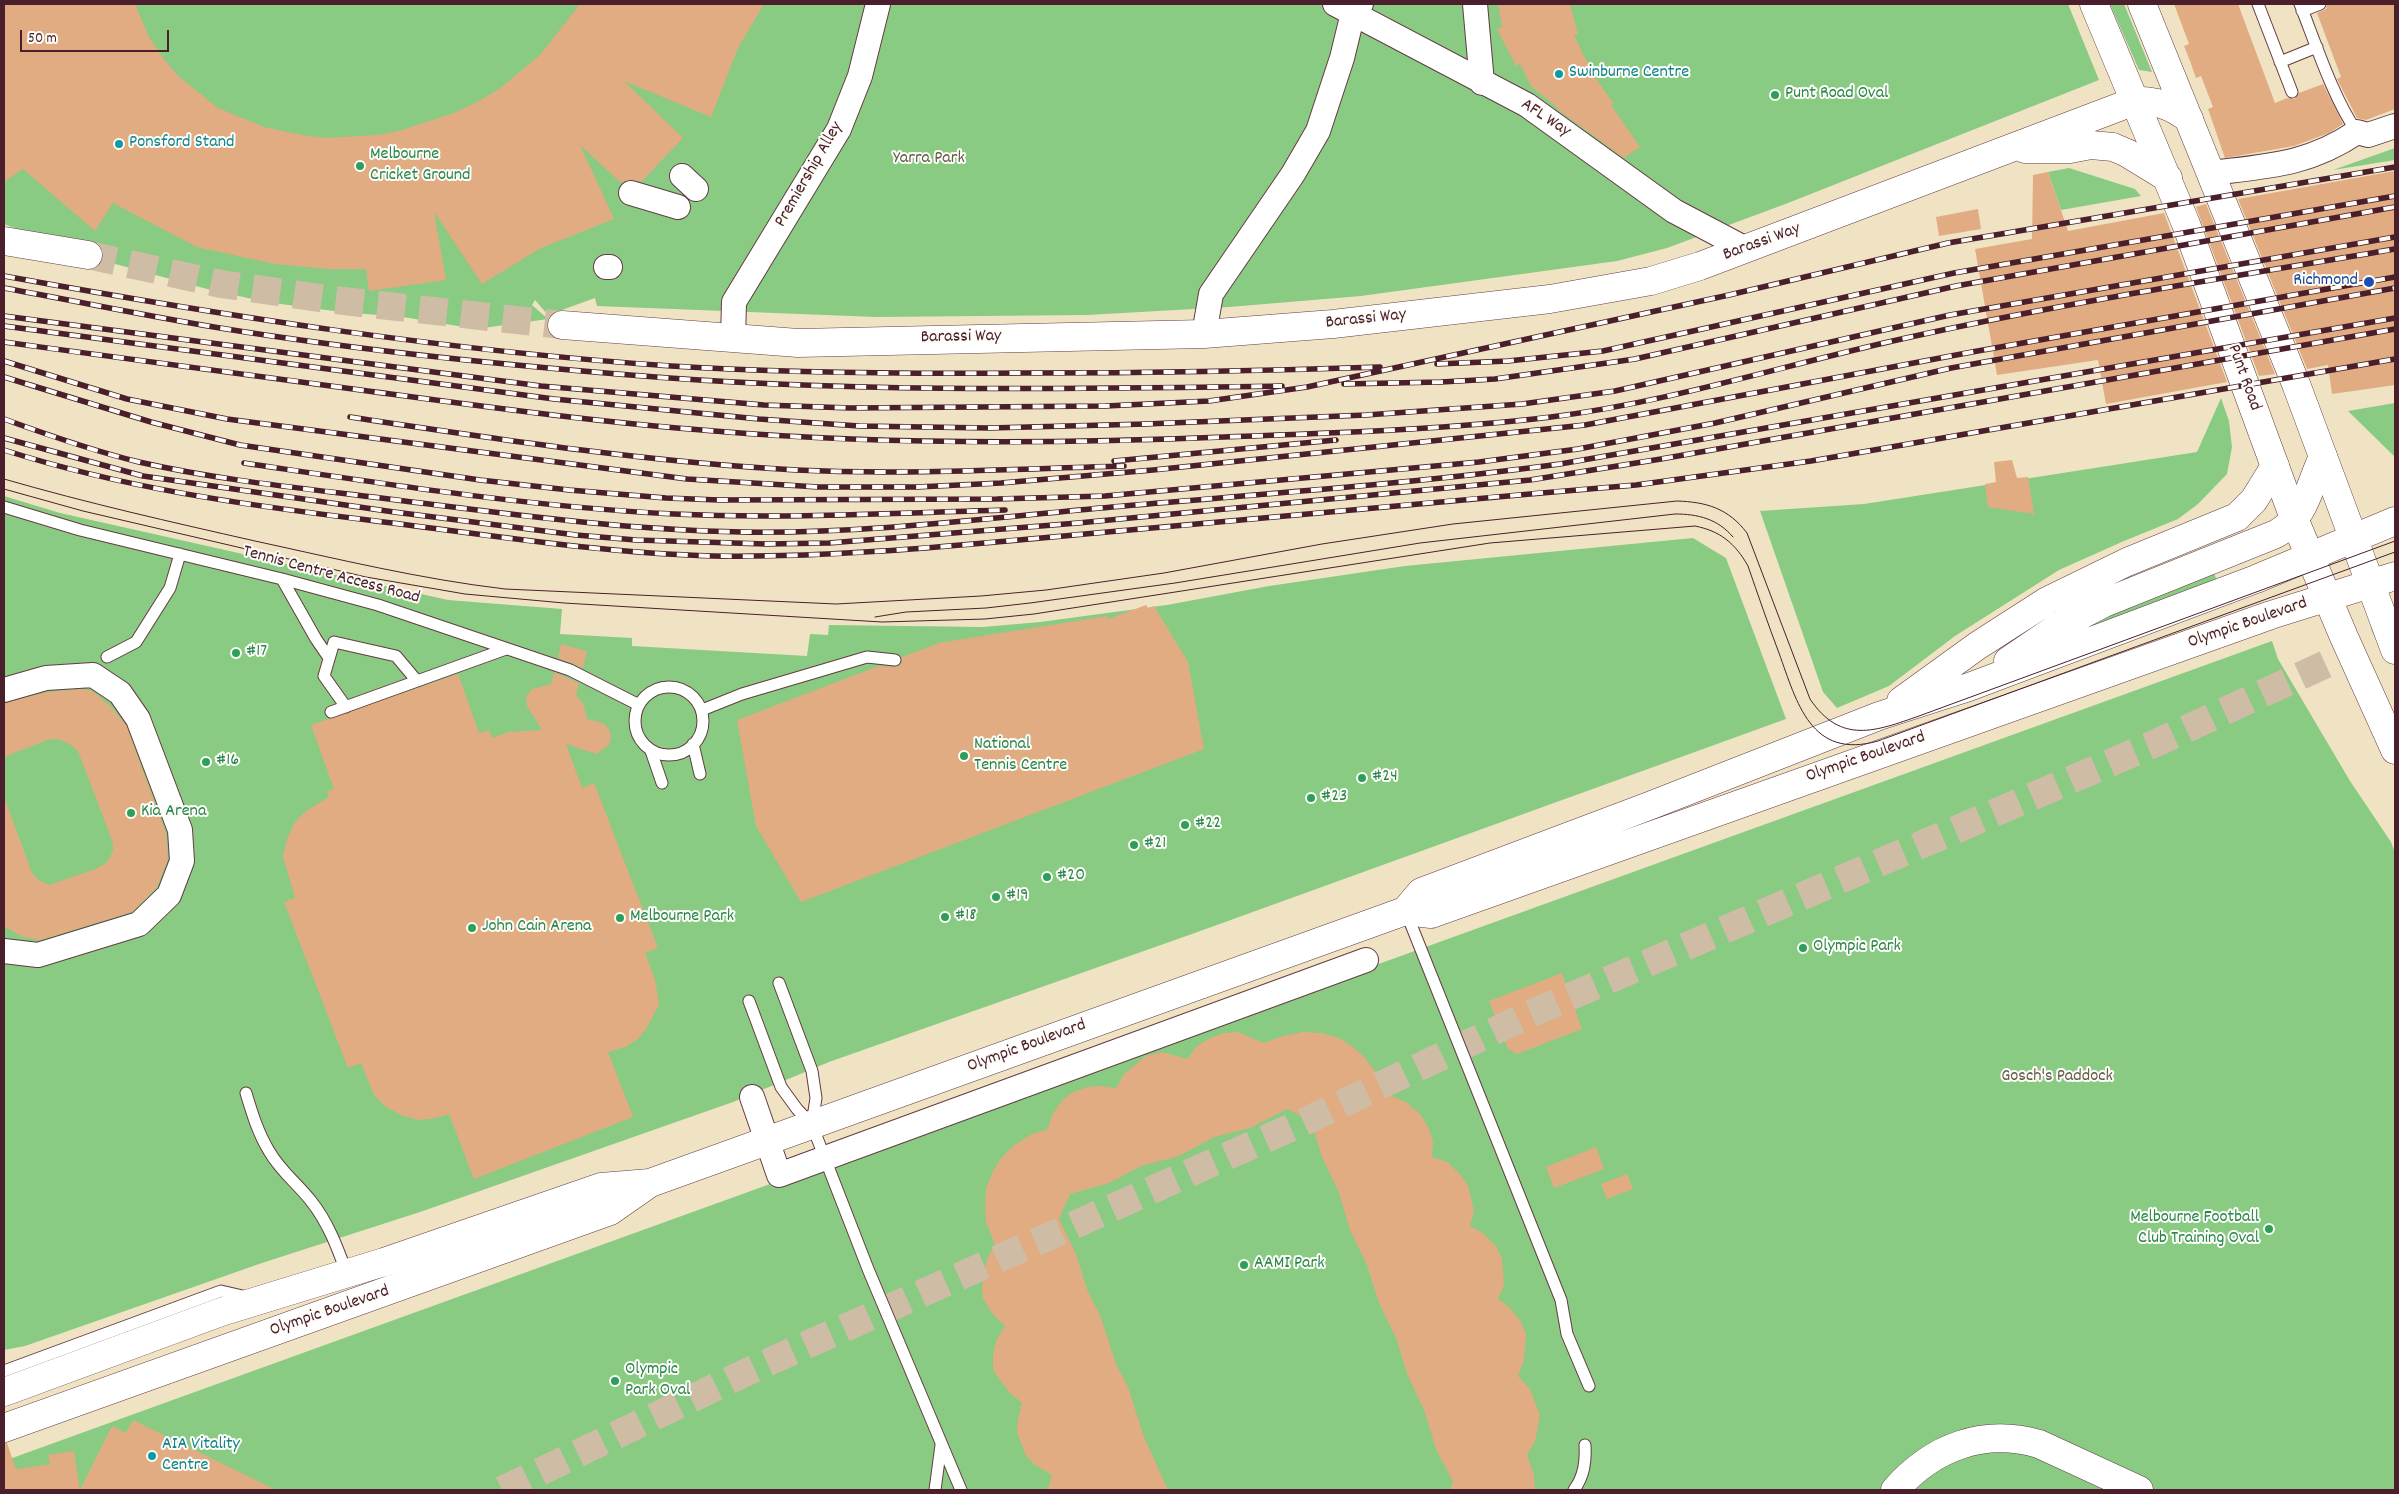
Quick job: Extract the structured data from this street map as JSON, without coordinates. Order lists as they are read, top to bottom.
{
  "streets": {
    "main road": ["Barassi Way", "Punt Road", "Olympic Boulevard"],
    "street": ["AFL Way", "Premiership Alley"],
    "lane": ["Tennis Centre Access Road"]
  },
  "crossings": [
    ["AFL Way", "Barassi Way"],
    ["Premiership Alley", "Barassi Way"],
    ["Barassi Way", "Punt Road"],
    ["Punt Road", "Olympic Boulevard"]
  ],
  "parks": ["Yarra Park", "Gosch's Paddock"],
  "places": [
    "Swinburne Centre",
    "Punt Road Oval",
    "Ponsford Stand",
    "Melbourne Cricket Ground",
    "Richmond",
    "#17",
    "National Tennis Centre",
    "#16",
    "#24",
    "#23",
    "Kia Arena",
    "#22",
    "#21",
    "#20",
    "#19",
    "#18",
    "Melbourne Park",
    "John Cain Arena",
    "Olympic Park",
    "Melbourne Football Club Training Oval",
    "AAMI Park",
    "Olympic Park Oval",
    "AIA Vitality Centre"
  ],
  "scale_bar": "50 m"
}
